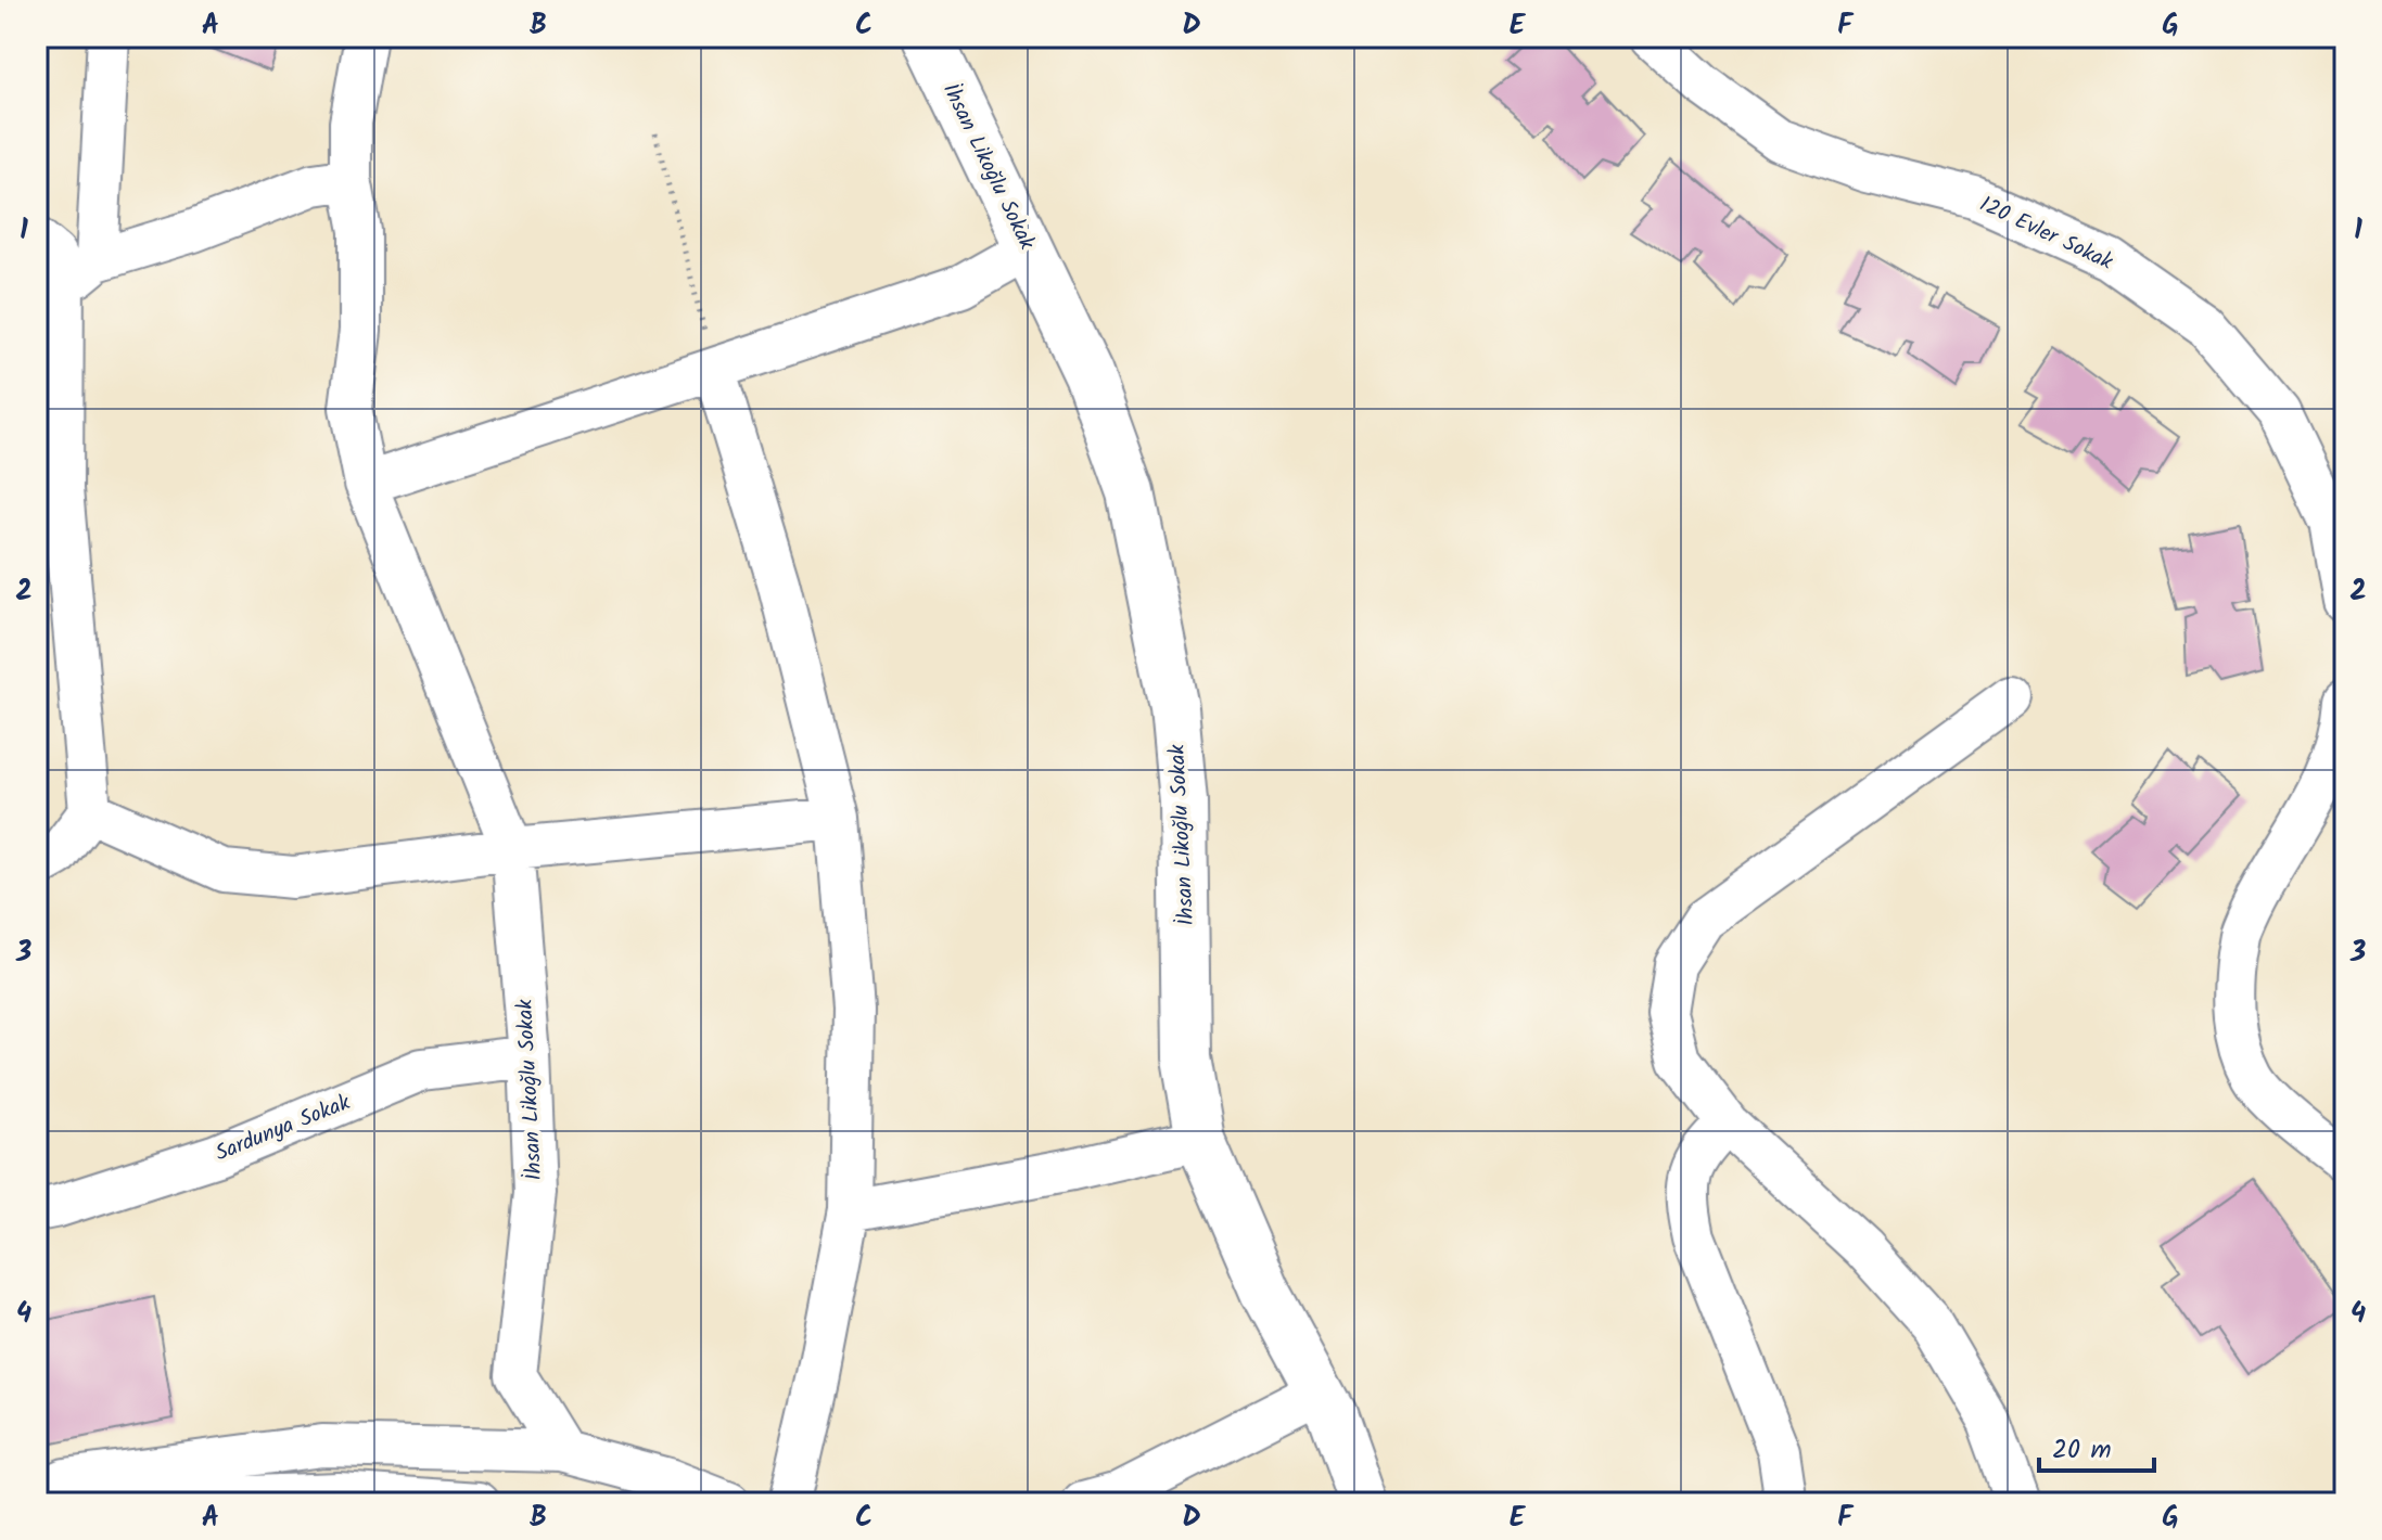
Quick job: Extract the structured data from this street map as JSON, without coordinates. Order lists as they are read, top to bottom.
{
  "streets": {
    "street": ["İhsan Likoğlu Sokak", "120 Evler Sokak", "Sardunya Sokak"]
  },
  "crossings": [
    ["İhsan Likoğlu Sokak", "Sardunya Sokak"]
  ],
  "scale_bar": "20 m",
  "grid": {
    "columns": [
      "A",
      "B",
      "C",
      "D",
      "E",
      "F",
      "G"
    ],
    "rows": [
      "1",
      "2",
      "3",
      "4"
    ]
  }
}
